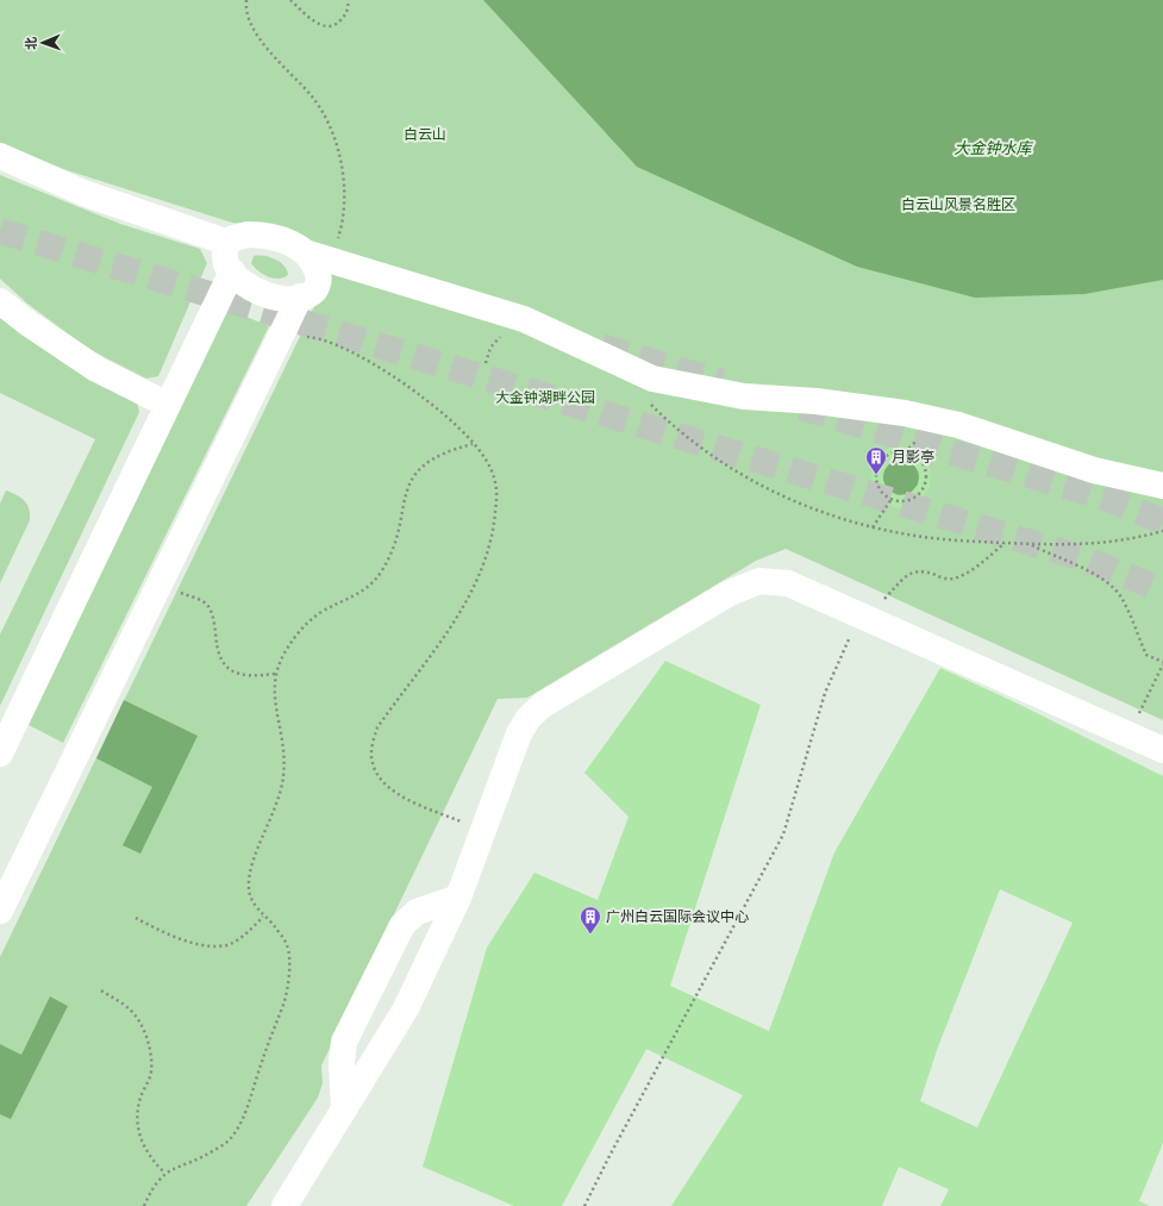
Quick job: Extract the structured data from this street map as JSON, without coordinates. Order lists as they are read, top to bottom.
{
  "water": ["大金钟水库"],
  "parks": ["白云山", "白云山风景名胜区", "大金钟湖畔公园"],
  "places": {
    "building": ["月影亭", "广州白云国际会议中心"]
  },
  "north": "left"
}
